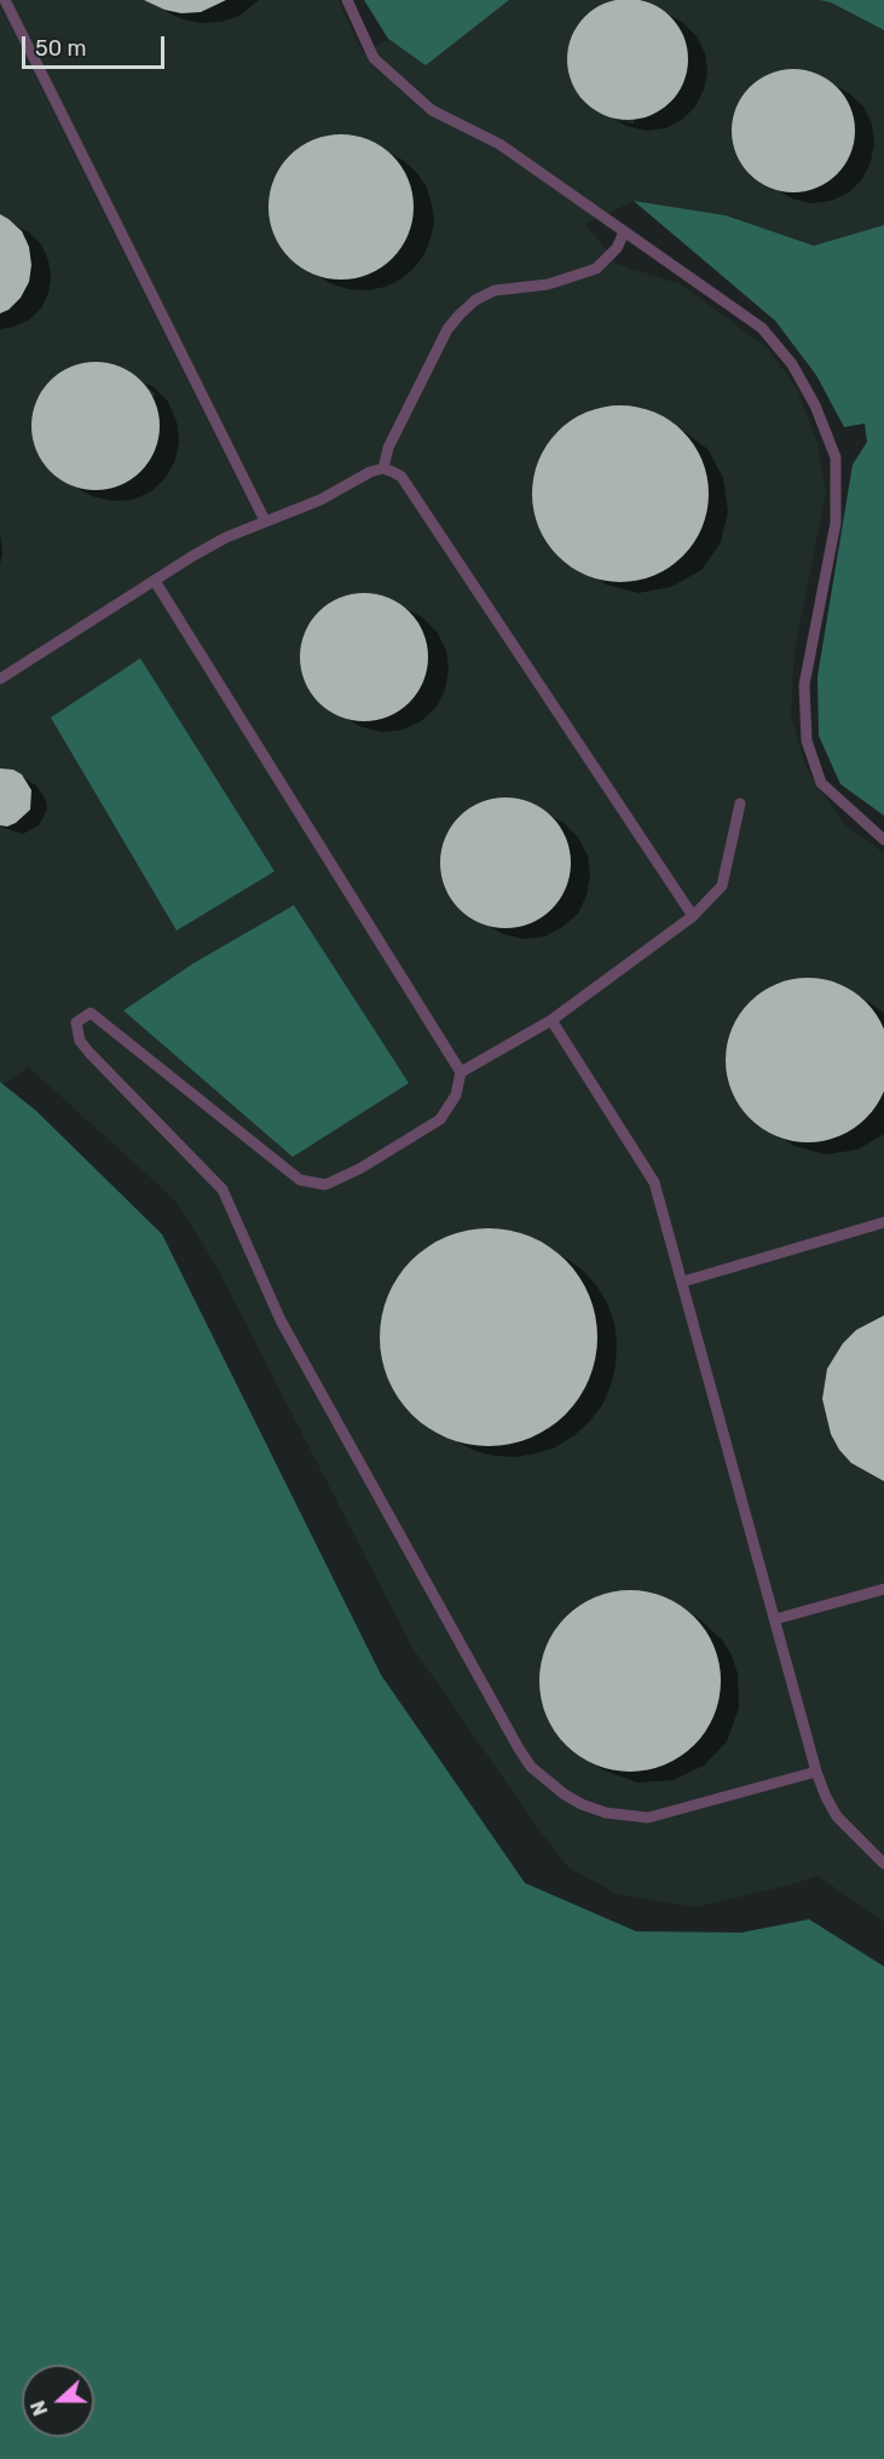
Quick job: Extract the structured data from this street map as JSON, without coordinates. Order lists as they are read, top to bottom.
{
  "scale_bar": "50 m",
  "north": "left"
}
